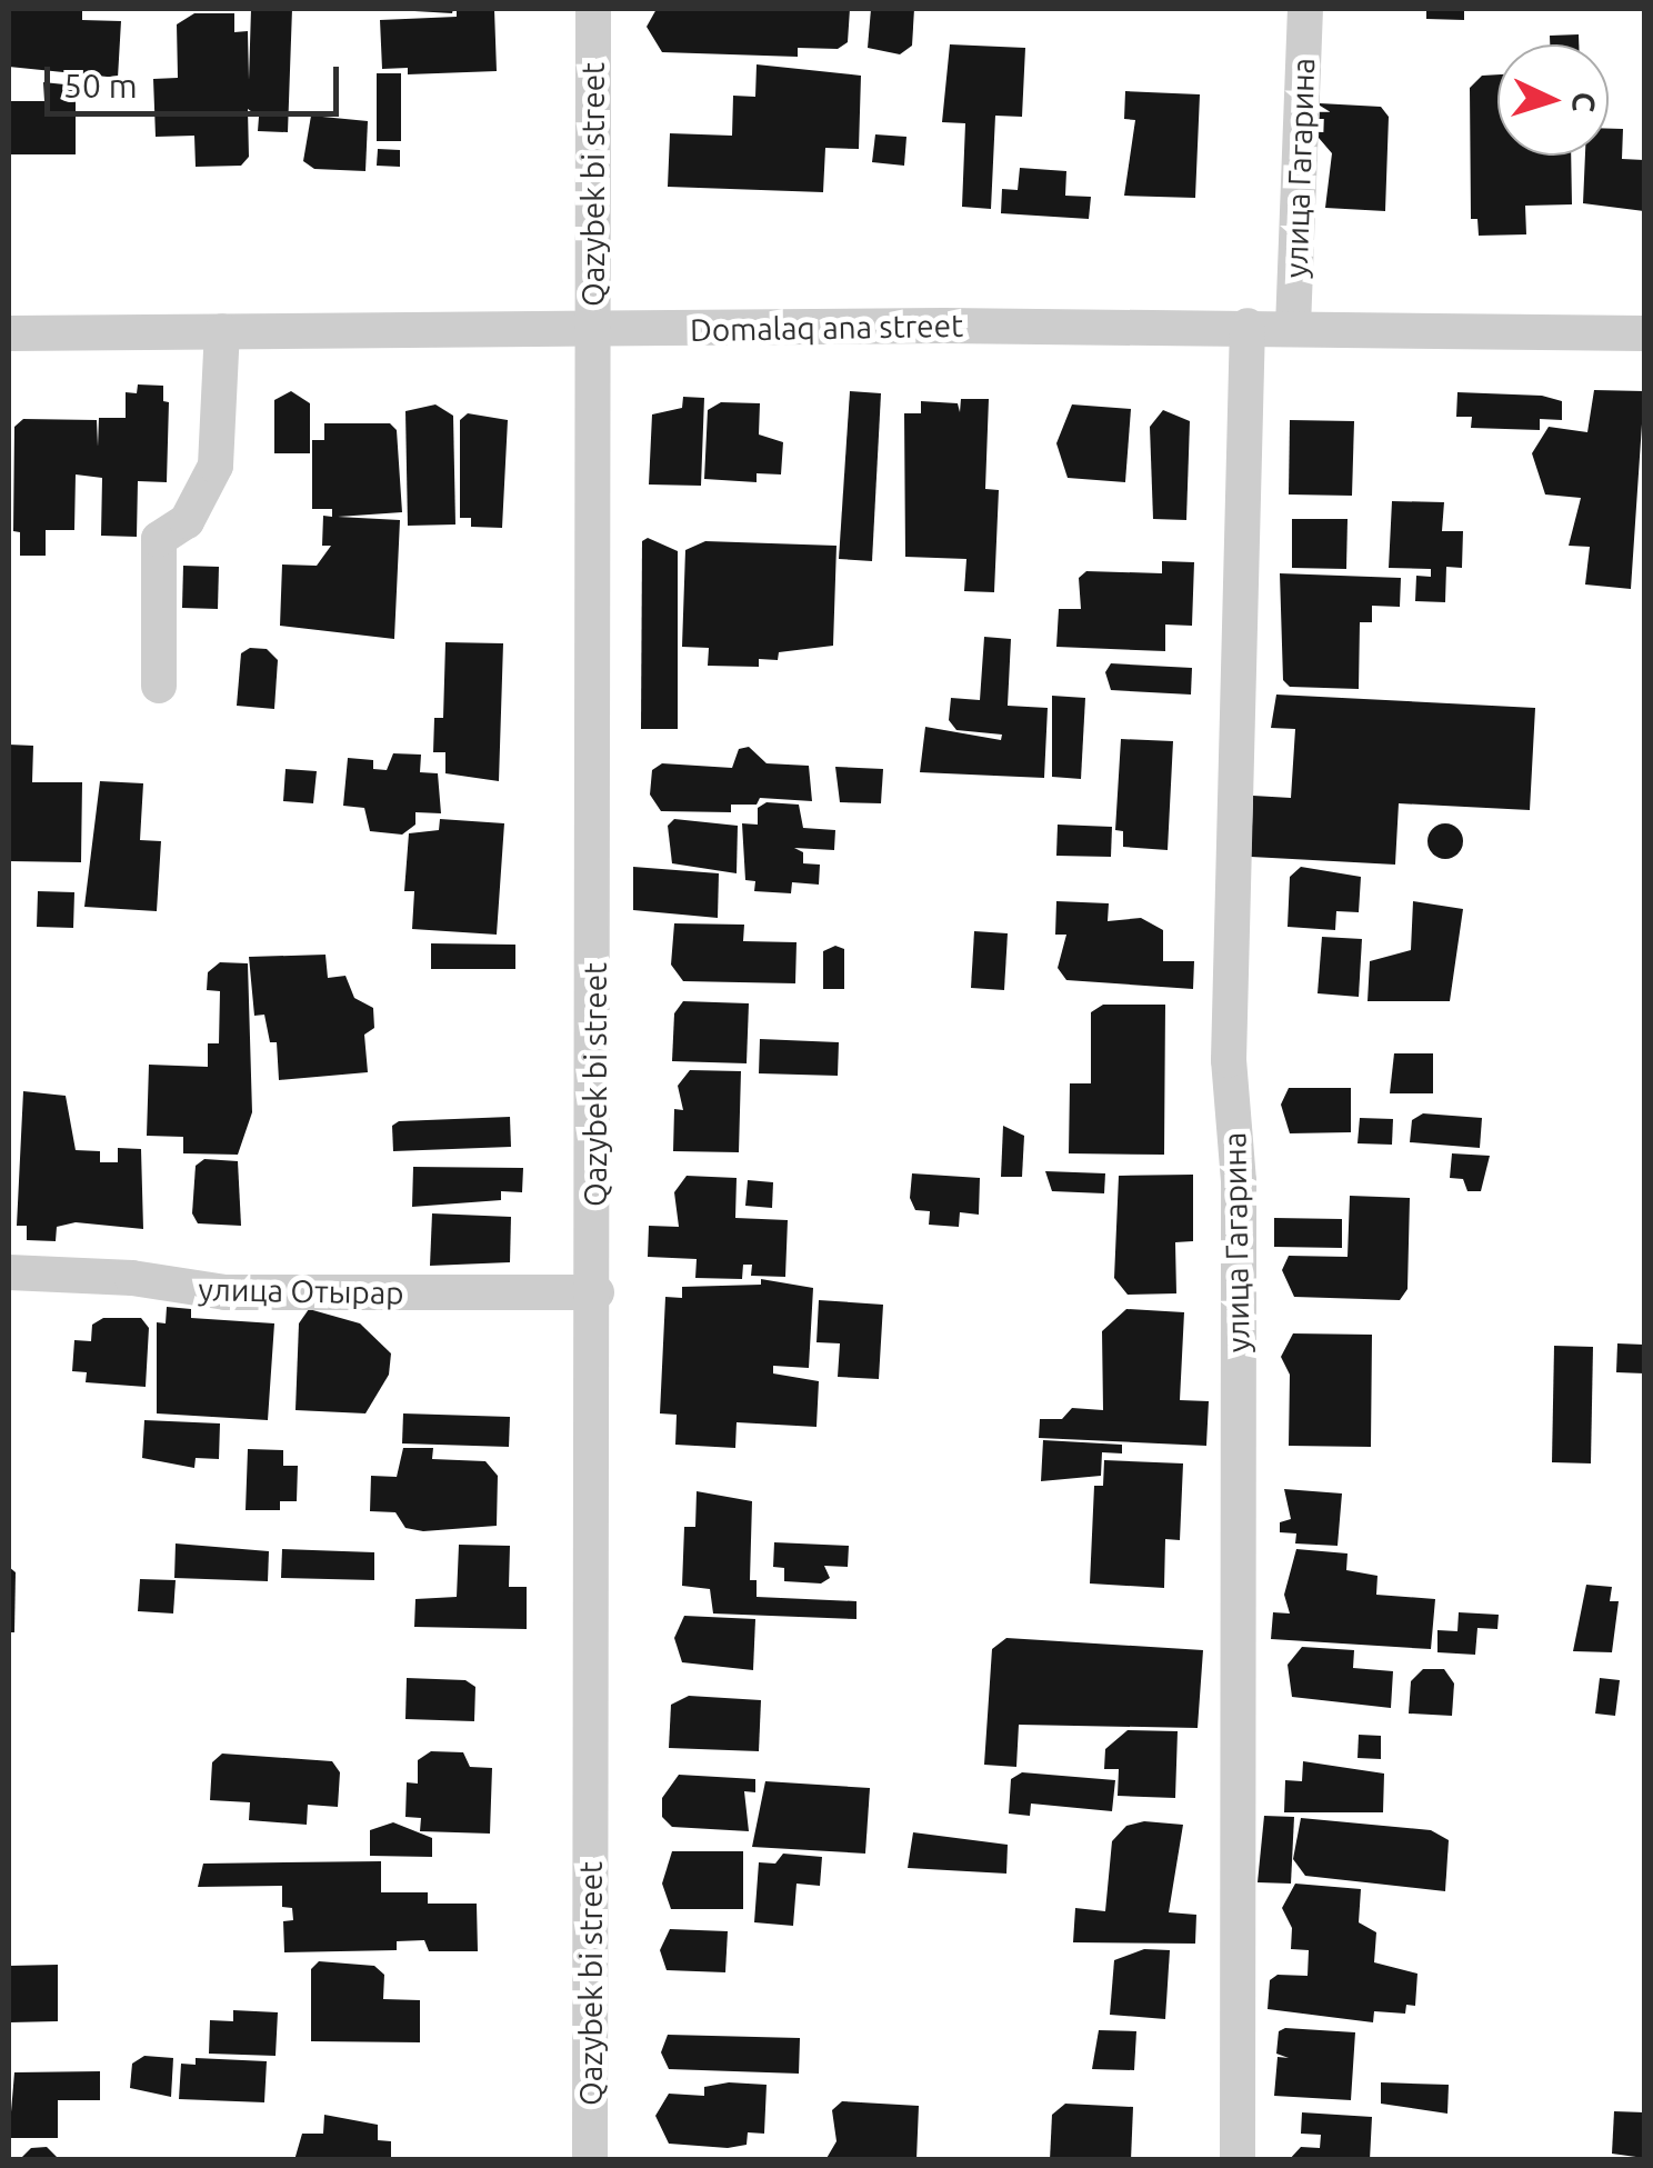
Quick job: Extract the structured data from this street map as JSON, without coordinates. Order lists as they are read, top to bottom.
{
  "streets": {
    "street": [
      "улица Гагарина",
      "Qazybek bi street",
      "Domalaq ana street",
      "улица Отырар"
    ]
  },
  "crossings": [
    ["улица Гагарина", "Domalaq ana street"],
    ["Qazybek bi street", "Domalaq ana street"],
    ["Qazybek bi street", "улица Отырар"]
  ],
  "scale_bar": "50 m",
  "north": "right"
}
